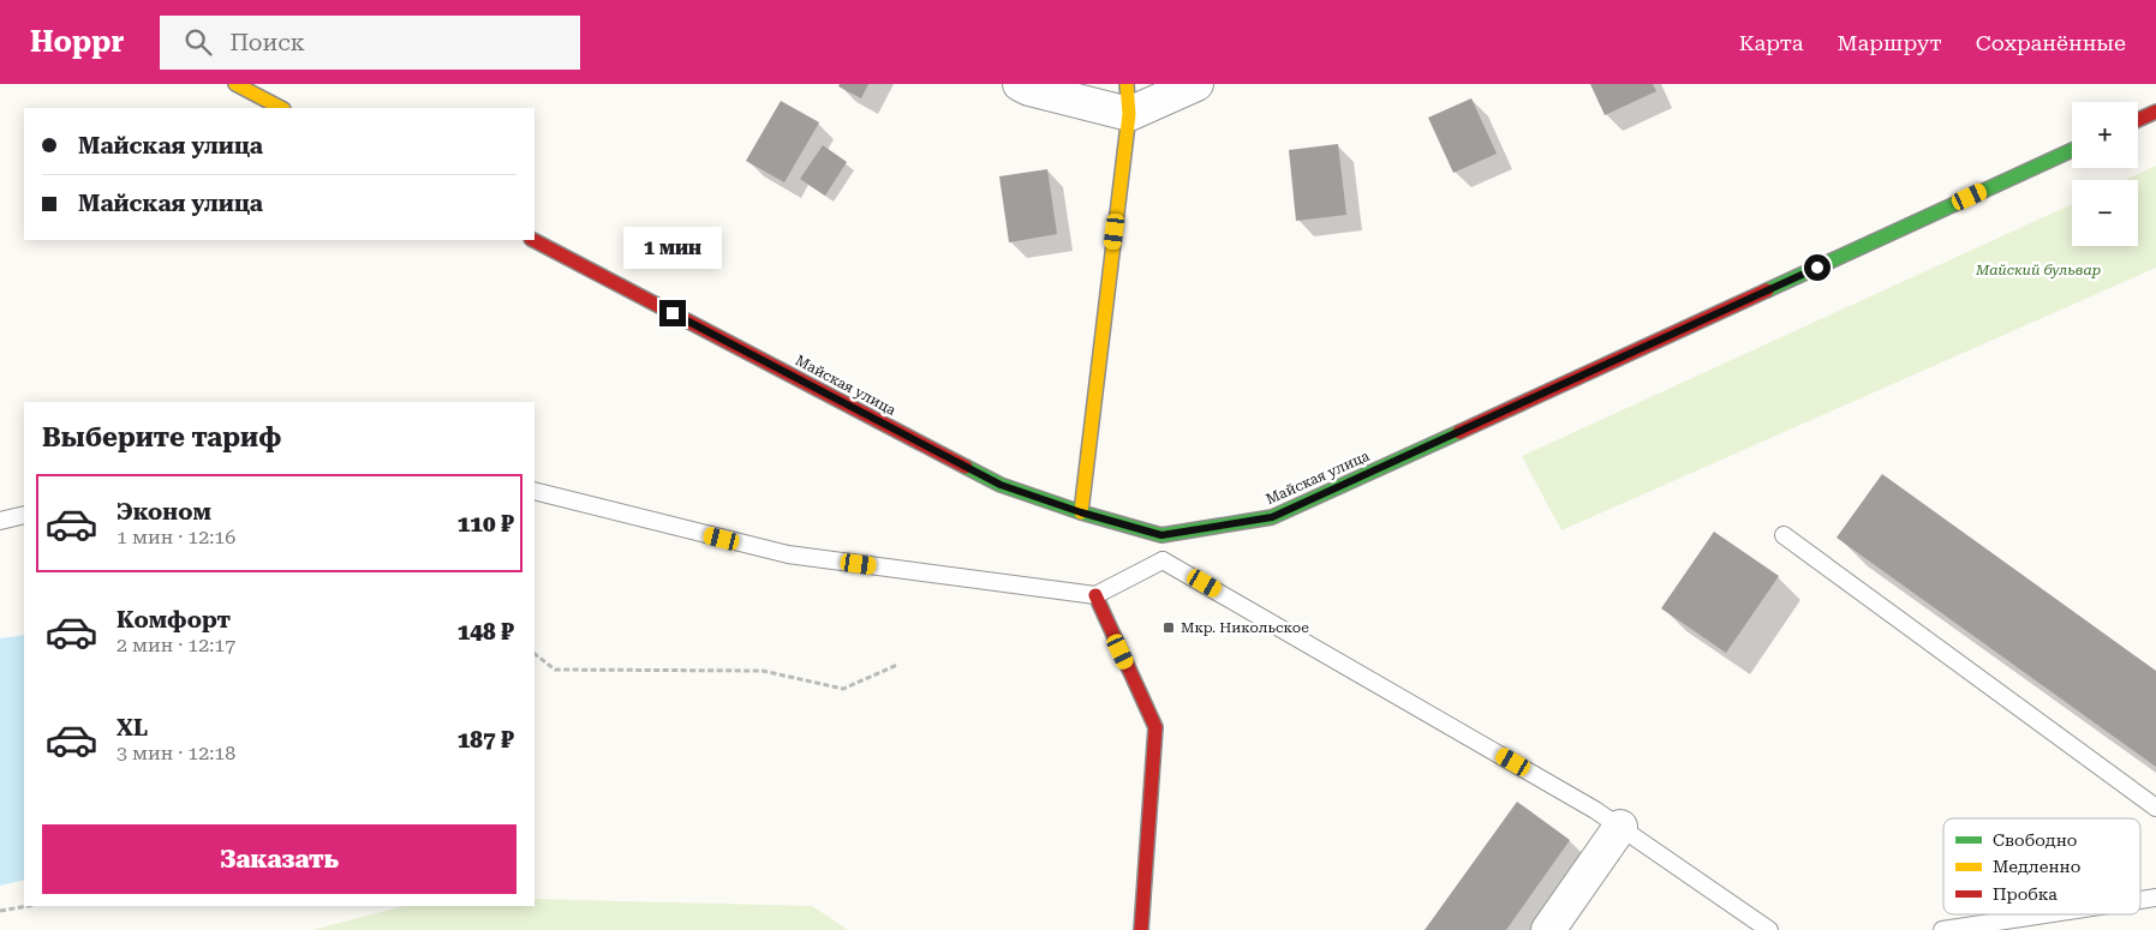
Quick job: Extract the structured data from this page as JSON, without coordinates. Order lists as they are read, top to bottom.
{
  "streets": {
    "street": ["Майская улица"]
  },
  "parks": ["Майский бульвар"],
  "places": {
    "transit": ["Мкр. Никольское"]
  },
  "legend": ["Свободно", "Медленно", "Пробка"],
  "page": {
    "header": "Hoppr",
    "search": "Поиск",
    "nav": ["Карта", "Маршрут", "Сохранённые"],
    "map_buttons": ["+", "−"],
    "banner": ["Майская улица", "Майская улица"],
    "bubble": "1 мин",
    "heading": "Выберите тариф",
    "list": [
      {
        "name": "Эконом",
        "note": "1 мин · 12:16",
        "value": "110 ₽"
      },
      {
        "name": "Комфорт",
        "note": "2 мин · 12:17",
        "value": "148 ₽"
      },
      {
        "name": "XL",
        "note": "3 мин · 12:18",
        "value": "187 ₽"
      }
    ],
    "buttons": "Заказать"
  }
}
